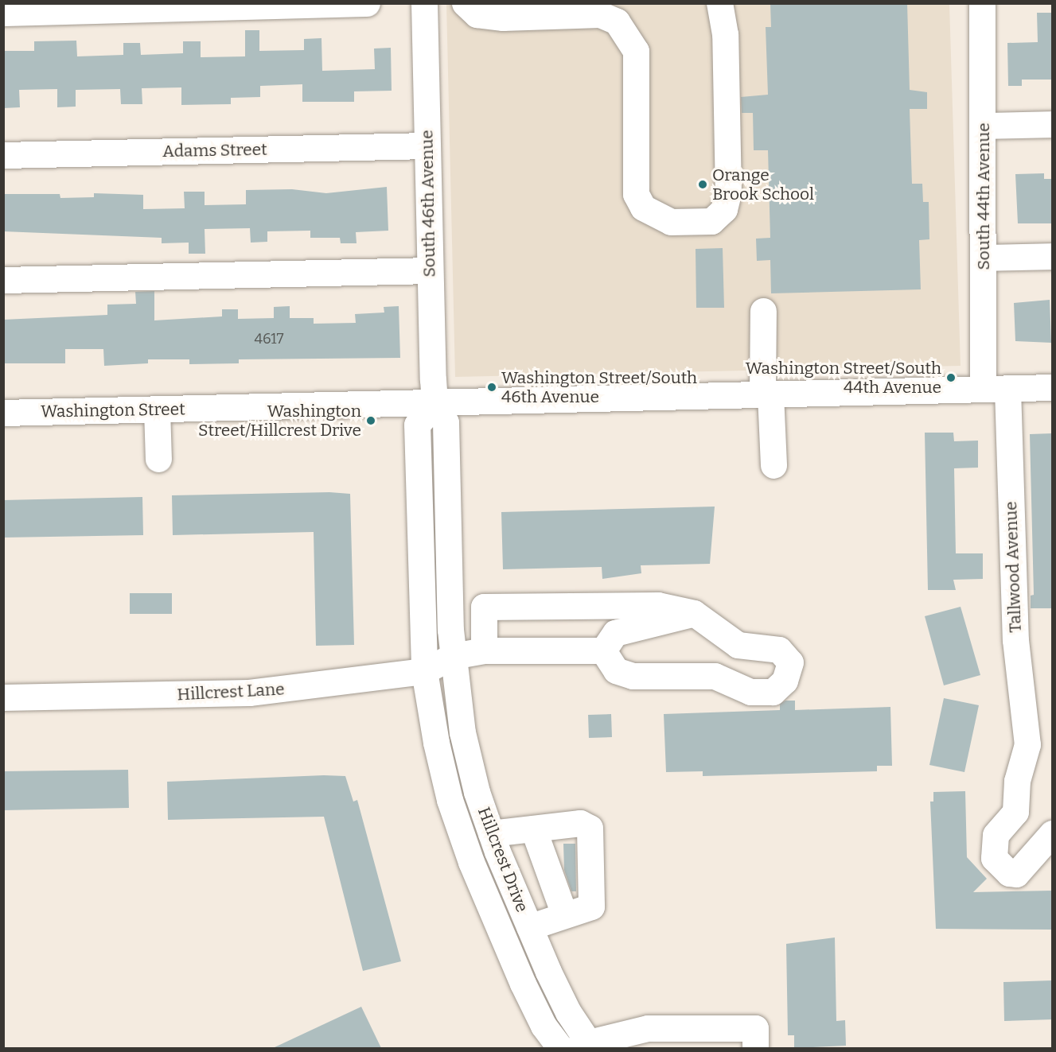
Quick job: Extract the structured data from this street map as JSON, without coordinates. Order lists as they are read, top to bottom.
{
  "streets": {
    "street": [
      "Adams Street",
      "South 44th Avenue",
      "South 46th Avenue",
      "Washington Street",
      "Tallwood Avenue",
      "Hillcrest Lane",
      "Hillcrest Drive"
    ]
  },
  "crossings": [
    ["Adams Street", "South 46th Avenue"],
    ["South 44th Avenue", "Washington Street"],
    ["South 46th Avenue", "Washington Street"],
    ["South 46th Avenue", "Hillcrest Lane"],
    ["South 46th Avenue", "Hillcrest Drive"],
    ["Washington Street", "Tallwood Avenue"],
    ["Hillcrest Lane", "Hillcrest Drive"]
  ],
  "places": [
    "Orange Brook School",
    "Washington Street/South 44th Avenue",
    "Washington Street/South 46th Avenue",
    "Washington Street/Hillcrest Drive"
  ],
  "house_numbers": ["4617"]
}
